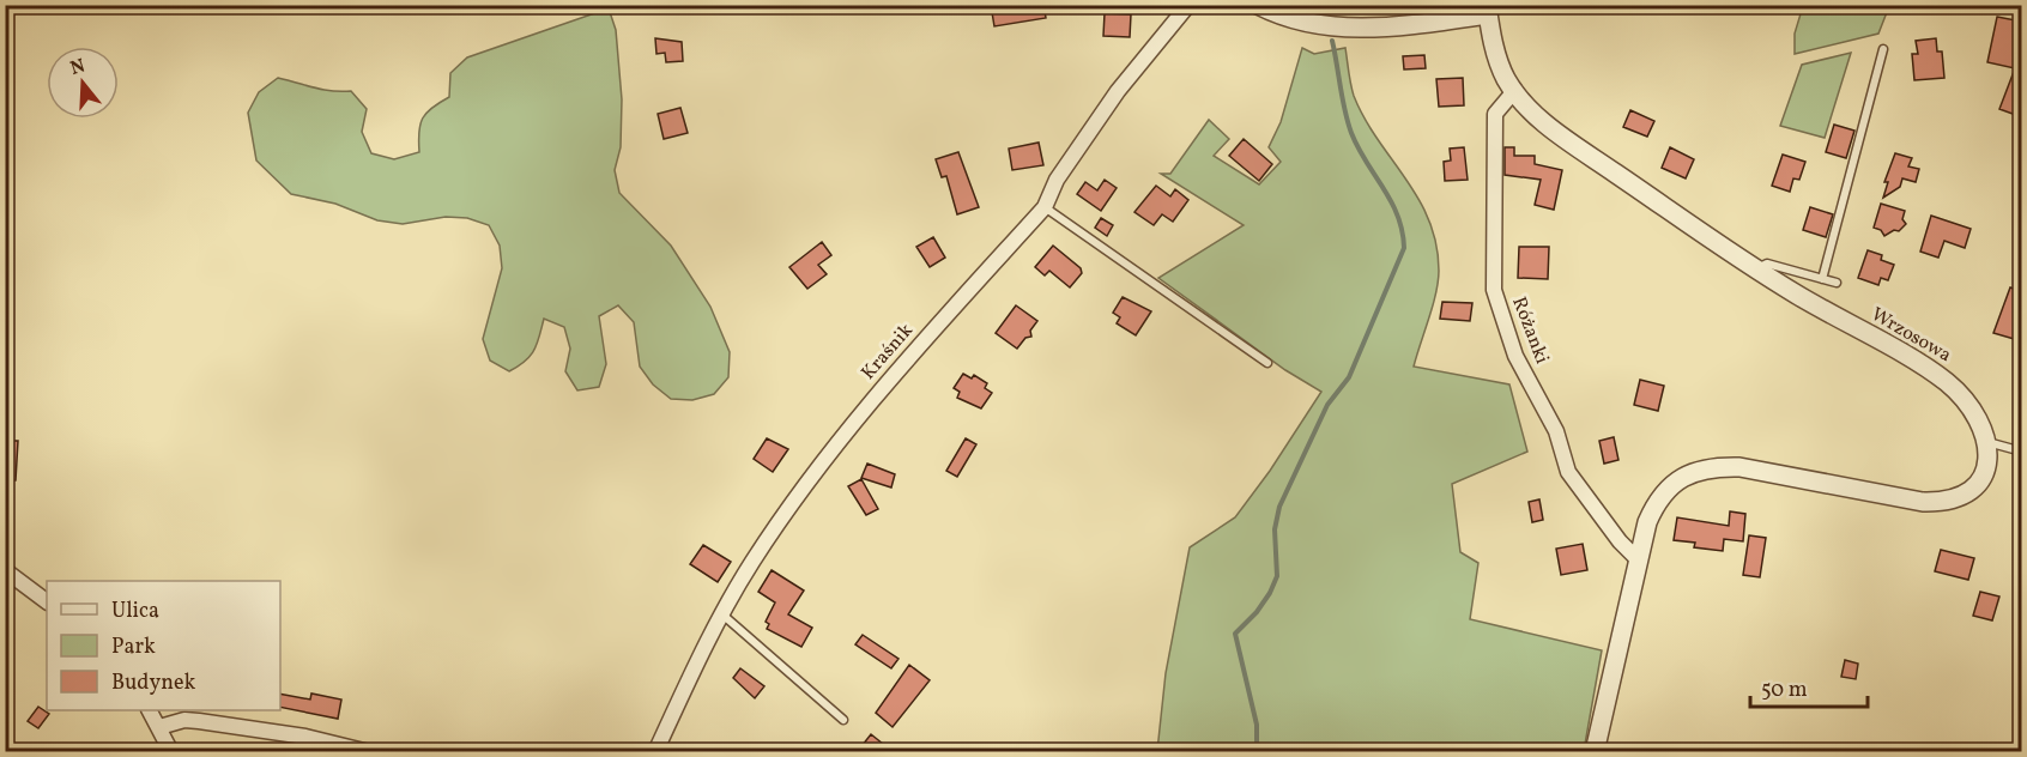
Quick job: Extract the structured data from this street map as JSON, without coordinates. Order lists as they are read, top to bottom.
{
  "streets": {
    "street": ["Różanki", "Wrzosowa", "Kraśnik"]
  },
  "crossings": [
    ["Różanki", "Wrzosowa"]
  ],
  "legend": ["Ulica", "Park", "Budynek"],
  "scale_bar": "50 m",
  "north": "top"
}
